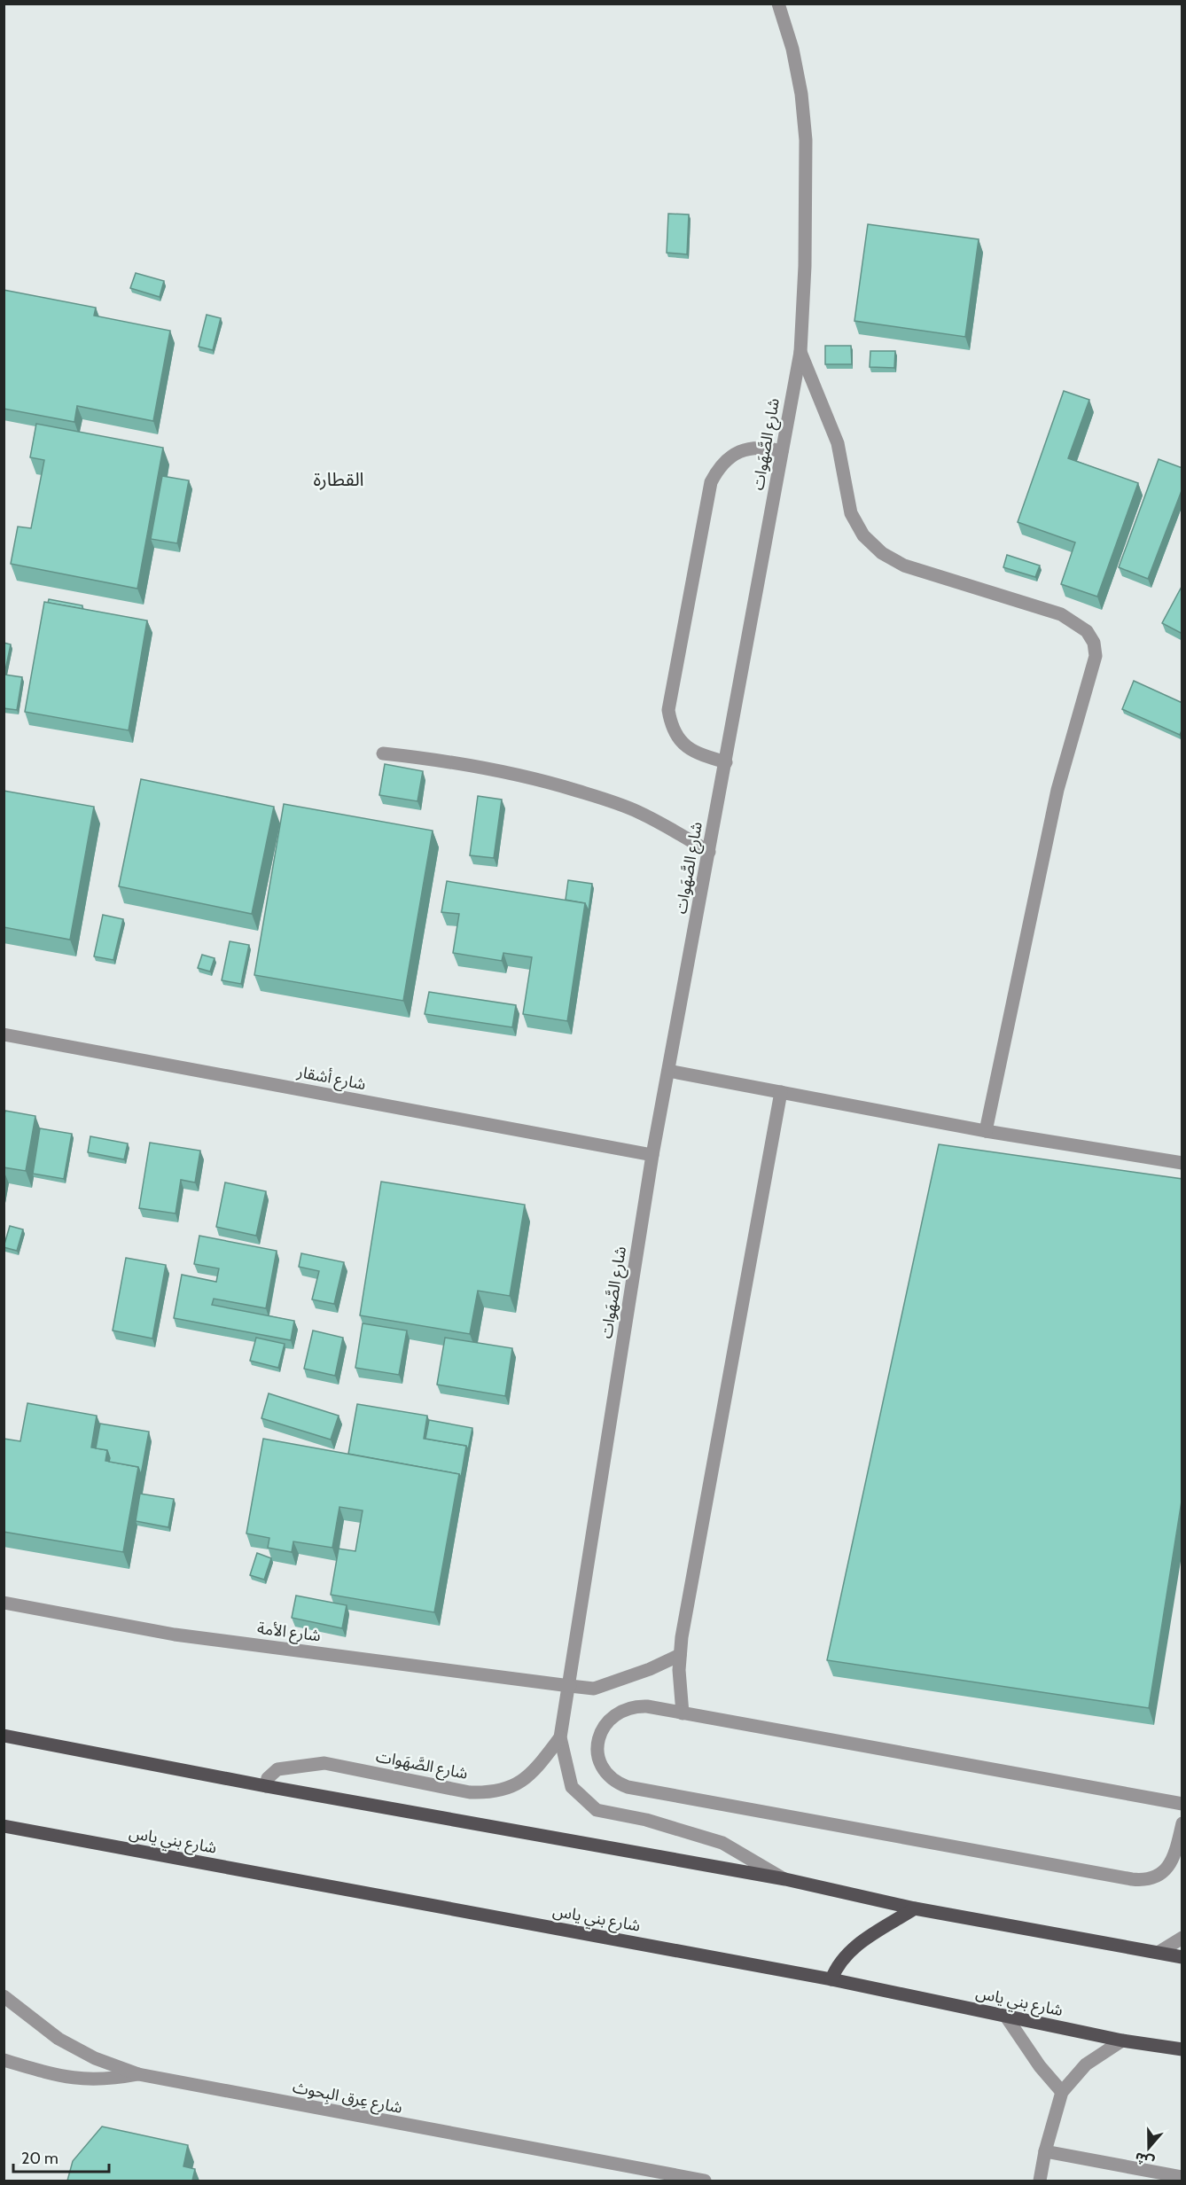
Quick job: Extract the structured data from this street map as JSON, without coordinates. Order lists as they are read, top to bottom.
{
  "streets": {
    "main road": ["شارع بني ياس"],
    "street": [
      "شارع الصَّهَوات",
      "شارع أشقار",
      "شارع الأمة",
      "شارع عِرق البِحوث"
    ]
  },
  "crossings": [
    ["شارع الصَّهَوات", "شارع أشقار"],
    ["شارع الصَّهَوات", "شارع الأمة"]
  ],
  "districts": ["القطارة"],
  "scale_bar": "20 m",
  "north": "bottom"
}
